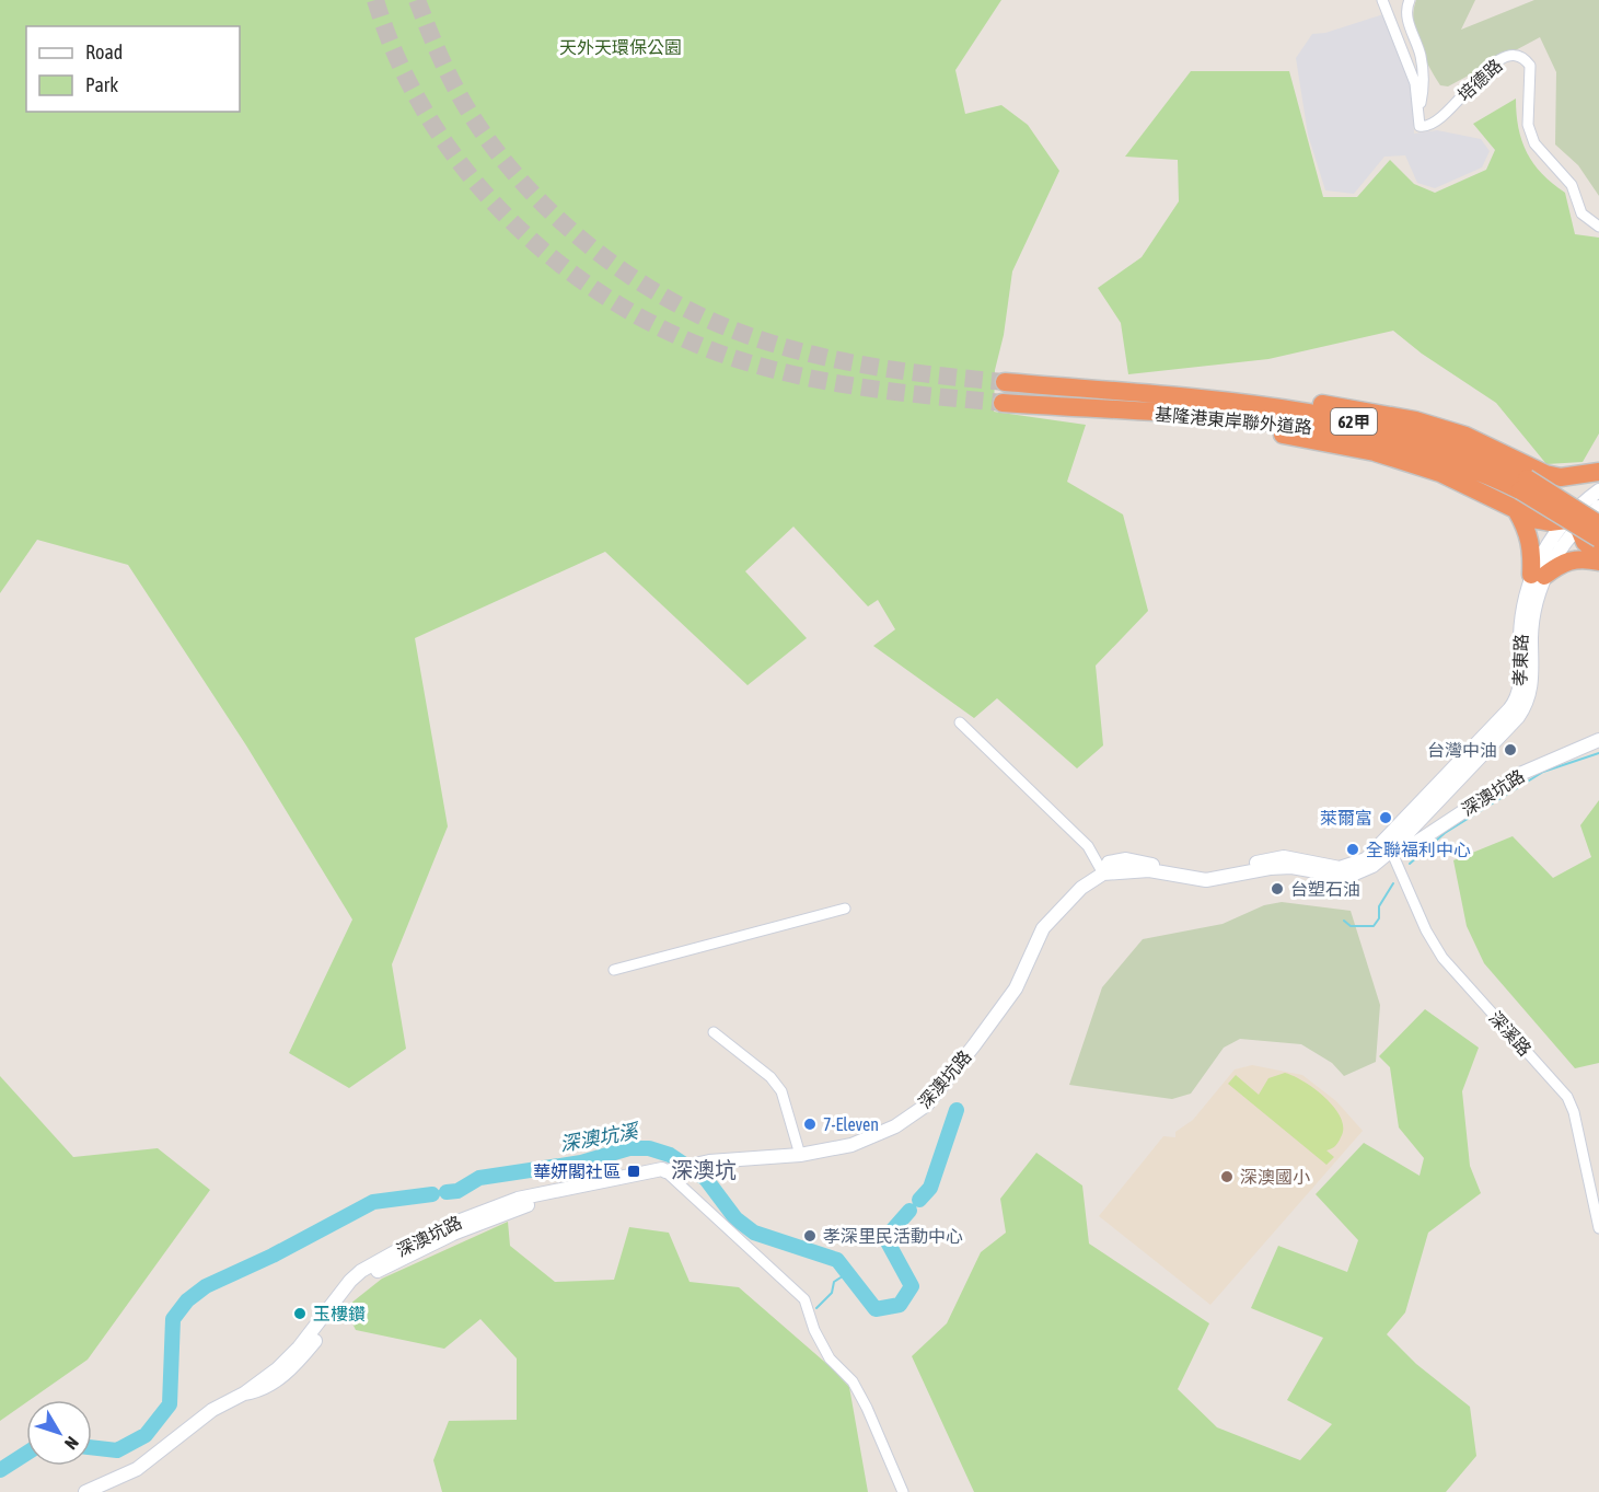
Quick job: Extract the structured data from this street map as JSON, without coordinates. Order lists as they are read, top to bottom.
{
  "streets": {
    "highway": ["基隆港東岸聯外道路", "62甲"],
    "main road": ["孝東路", "深澳坑路"],
    "street": ["培德路", "深溪路"]
  },
  "crossings": [
    ["基隆港東岸聯外道路", "孝東路"],
    ["孝東路", "深澳坑路"],
    ["孝東路", "深溪路"],
    ["深澳坑路", "深溪路"]
  ],
  "districts": ["深澳坑"],
  "water": ["深澳坑溪"],
  "parks": ["天外天環保公園"],
  "places": {
    "other": [
      "台灣中油",
      "萊爾富",
      "全聯福利中心",
      "台塑石油",
      "7-Eleven",
      "深澳國小",
      "孝深里民活動中心",
      "玉樓鑽"
    ],
    "transit": ["華妍閣社區"]
  },
  "legend": ["Road", "Park"],
  "north": "bottom right"
}
